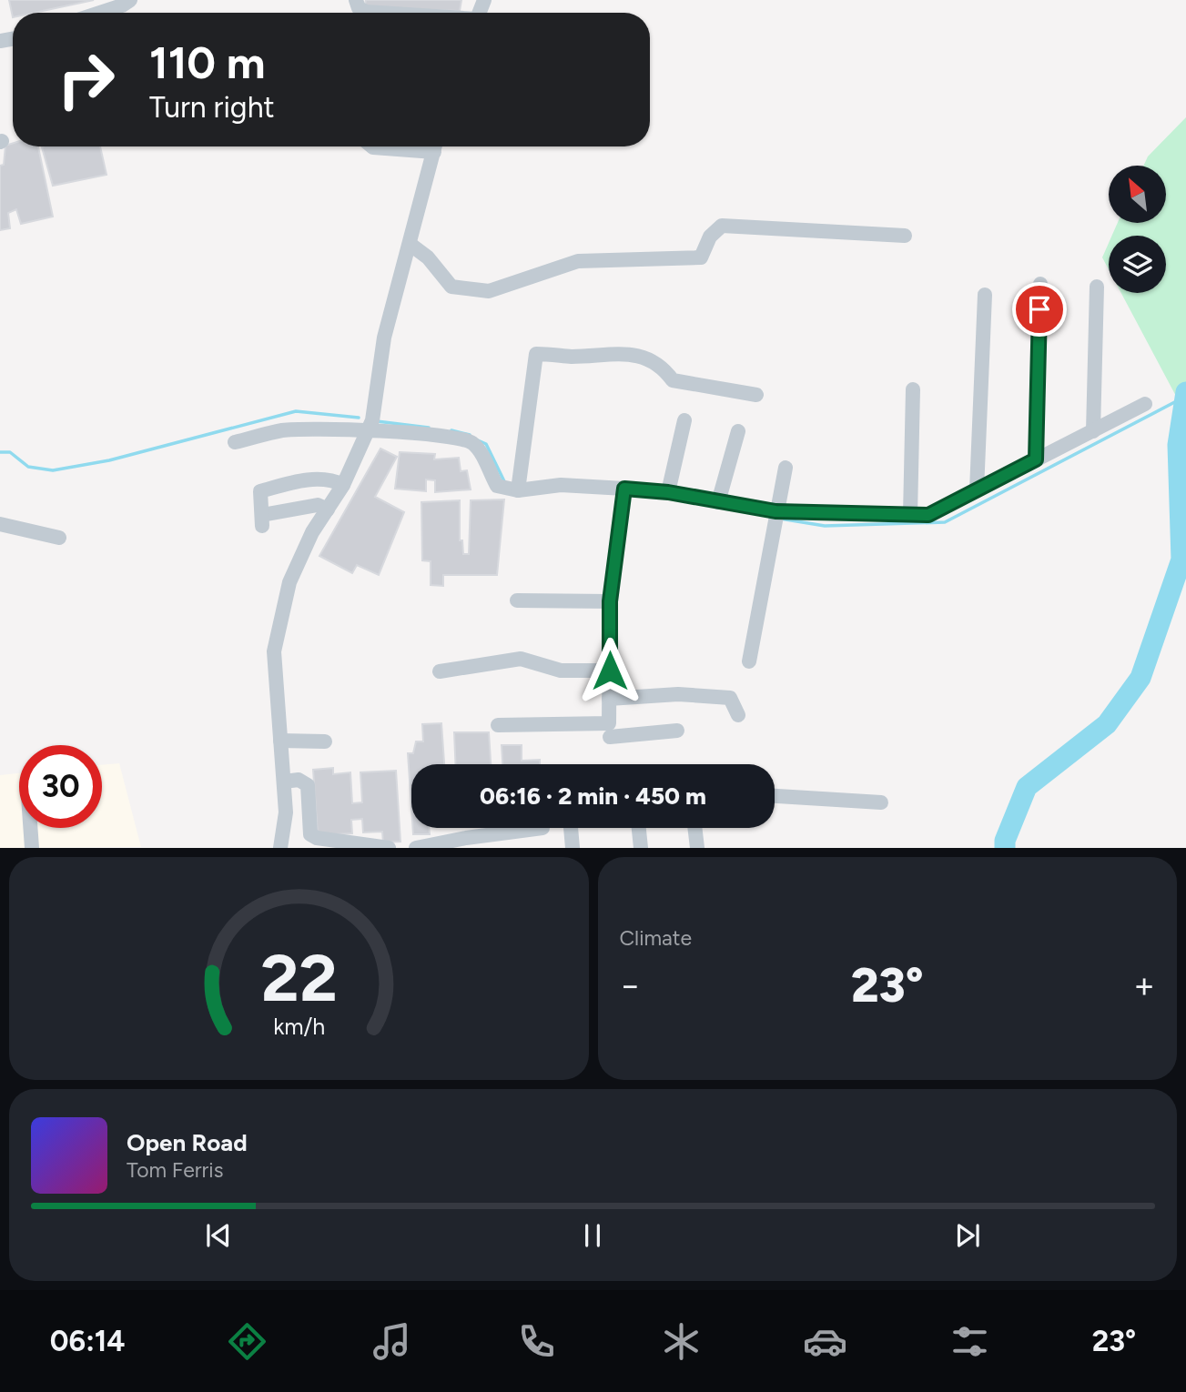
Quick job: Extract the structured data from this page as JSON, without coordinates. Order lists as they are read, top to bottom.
{
  "north": "top left",
  "page": {
    "turn": ["110 m", "Turn right"],
    "limit": "30",
    "trip": "06:16 · 2 min · 450 m",
    "tile": "Climate",
    "heat": ["−", "23°", "+"],
    "song": ["Open Road", "Tom Ferris"],
    "tabs": ["06:14", "23°"],
    "gauge": ["22", "km/h"]
  }
}
